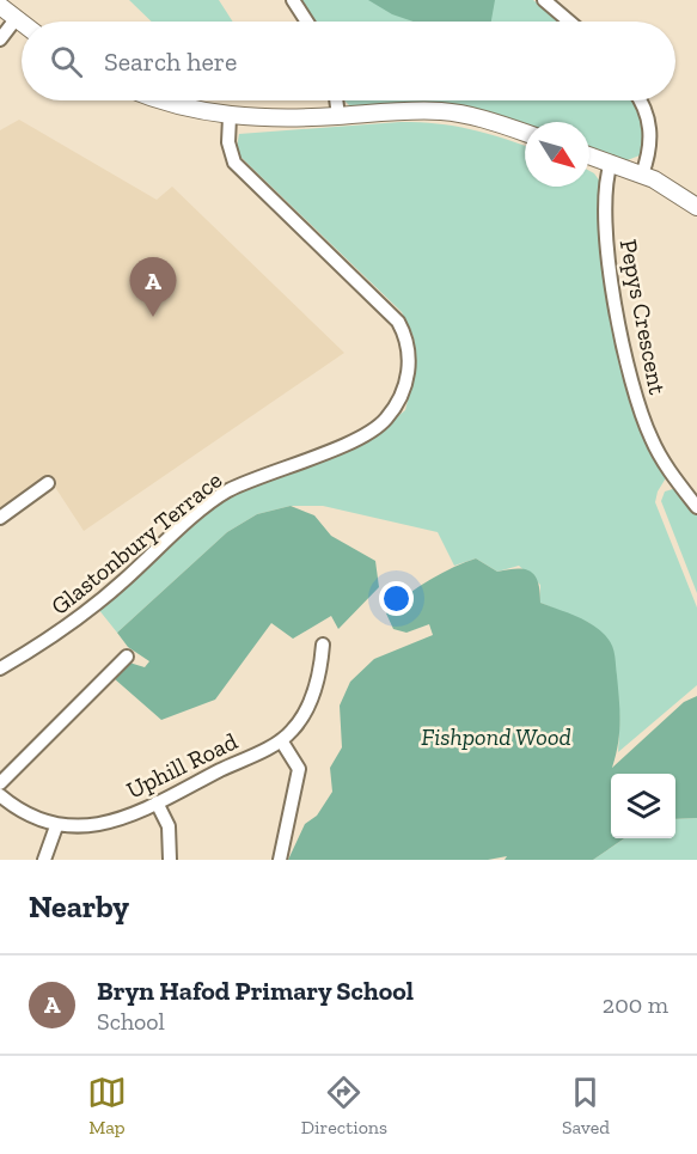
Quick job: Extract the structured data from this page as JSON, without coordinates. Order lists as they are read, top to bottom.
{
  "streets": {
    "street": ["Pepys Crescent", "Glastonbury Terrace", "Uphill Road"]
  },
  "parks": ["Fishpond Wood"],
  "north": "bottom right",
  "page": {
    "search": "Search here",
    "pins": "A",
    "heading": "Nearby",
    "list": [
      {
        "mark": "A",
        "name": "Bryn Hafod Primary School",
        "note": "School",
        "value": "200 m"
      }
    ],
    "nav": ["Map", "Directions", "Saved"]
  }
}
